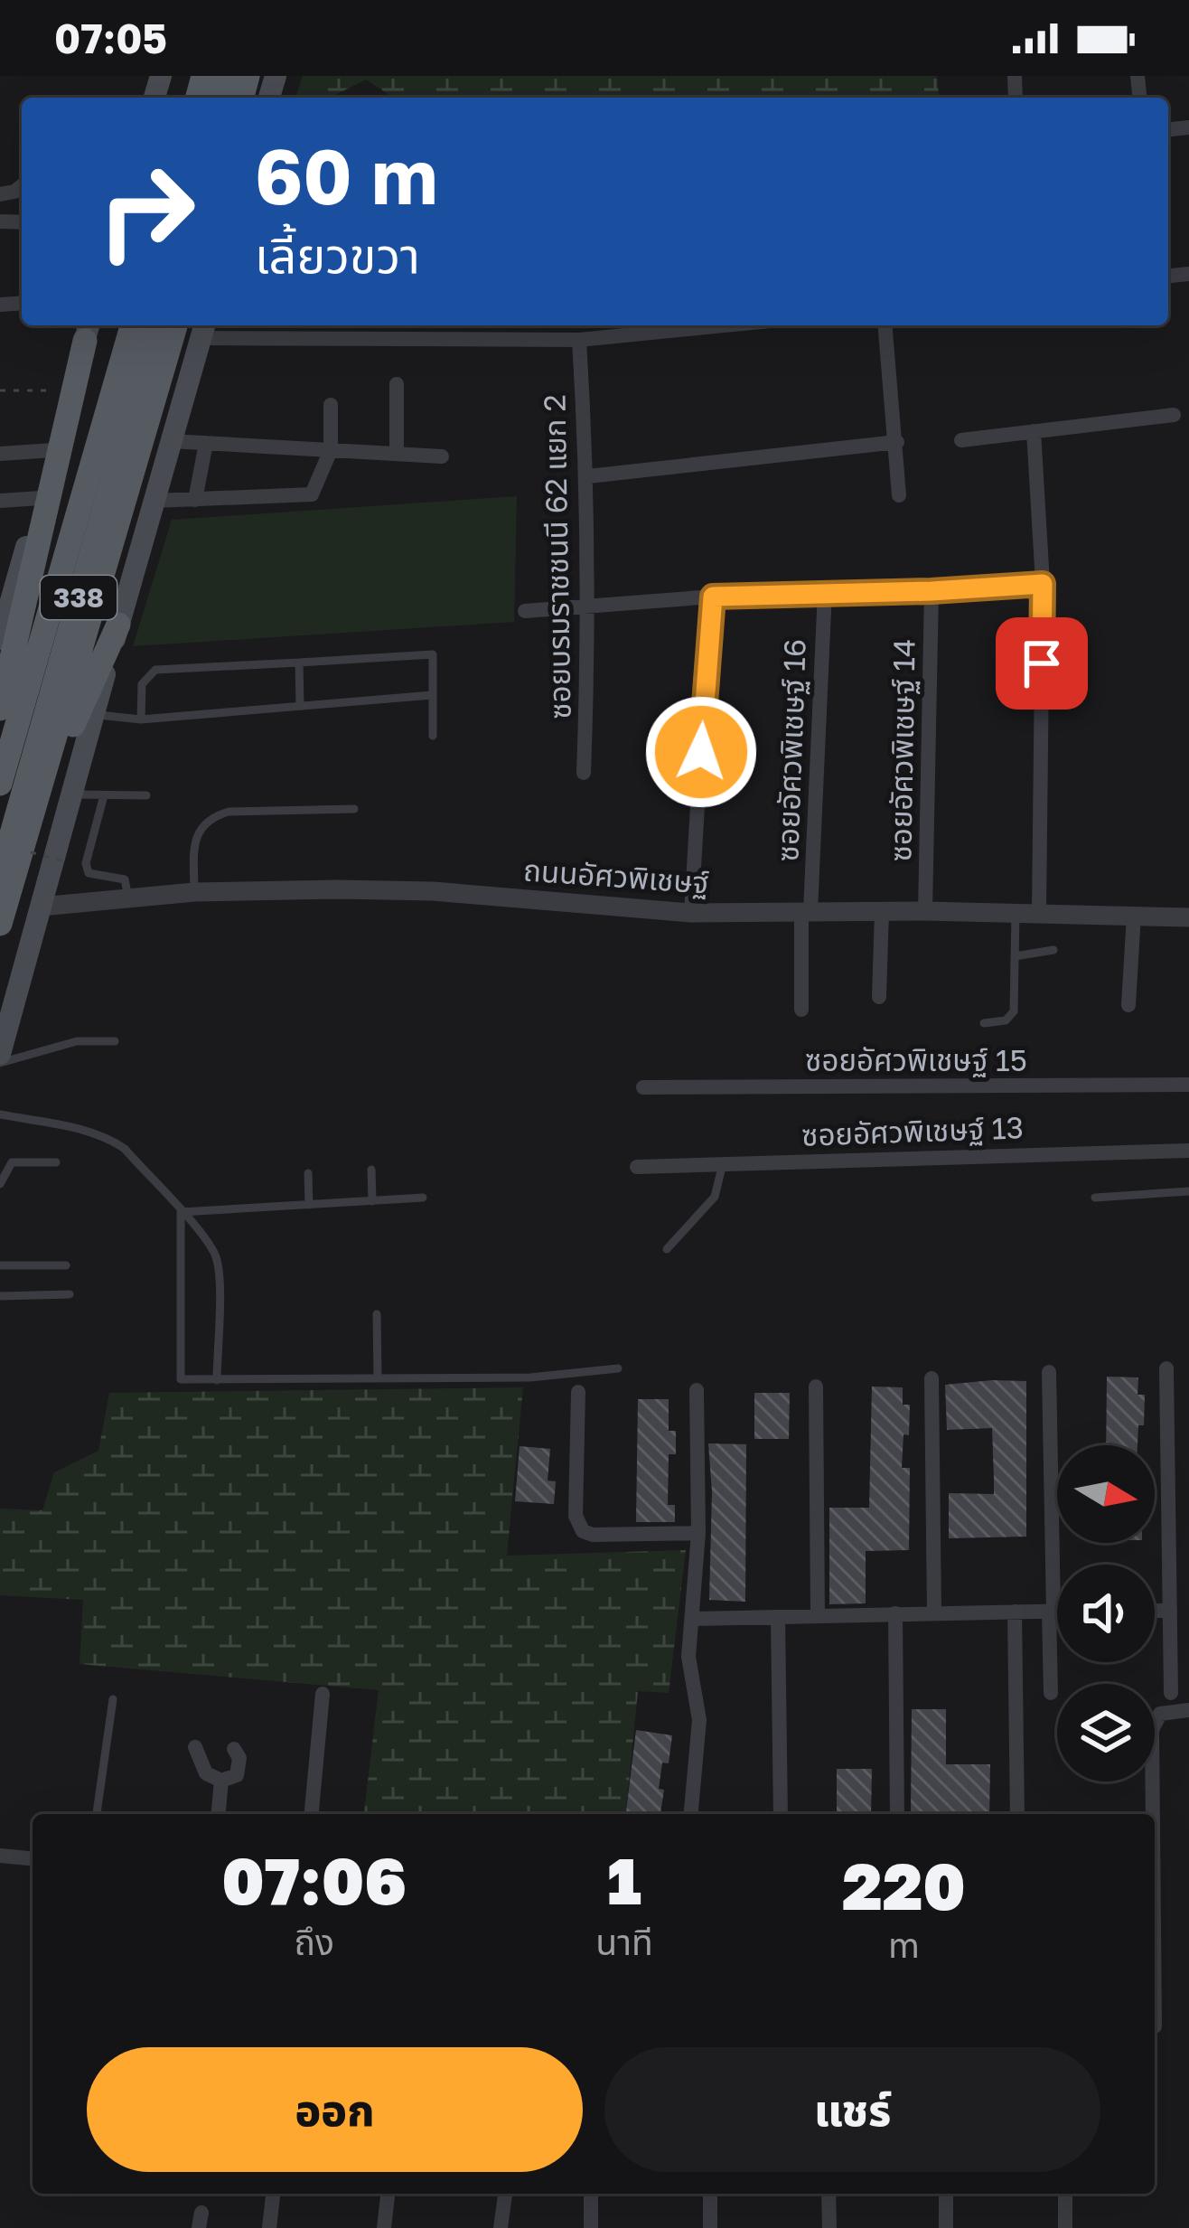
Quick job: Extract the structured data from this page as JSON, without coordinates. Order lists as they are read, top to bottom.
{
  "streets": {
    "main road": ["338"],
    "street": [
      "ซอยบรมราชชนนี 62 แยก 2",
      "ซอยอัศวพิเชษฐ์ 16",
      "ซอยอัศวพิเชษฐ์ 14",
      "ถนนอัศวพิเชษฐ์",
      "ซอยอัศวพิเชษฐ์ 15",
      "ซอยอัศวพิเชษฐ์ 13"
    ]
  },
  "crossings": [
    ["338", "ถนนอัศวพิเชษฐ์"],
    ["ซอยอัศวพิเชษฐ์ 16", "ถนนอัศวพิเชษฐ์"],
    ["ซอยอัศวพิเชษฐ์ 14", "ถนนอัศวพิเชษฐ์"]
  ],
  "north": "right",
  "page": {
    "status": "07:05",
    "turn": ["60 m", "เลี้ยวขวา"],
    "eta": [
      "07:06",
      "ถึง",
      "1",
      "นาที",
      "220",
      "m"
    ],
    "buttons": ["ออก", "แชร์"]
  }
}
